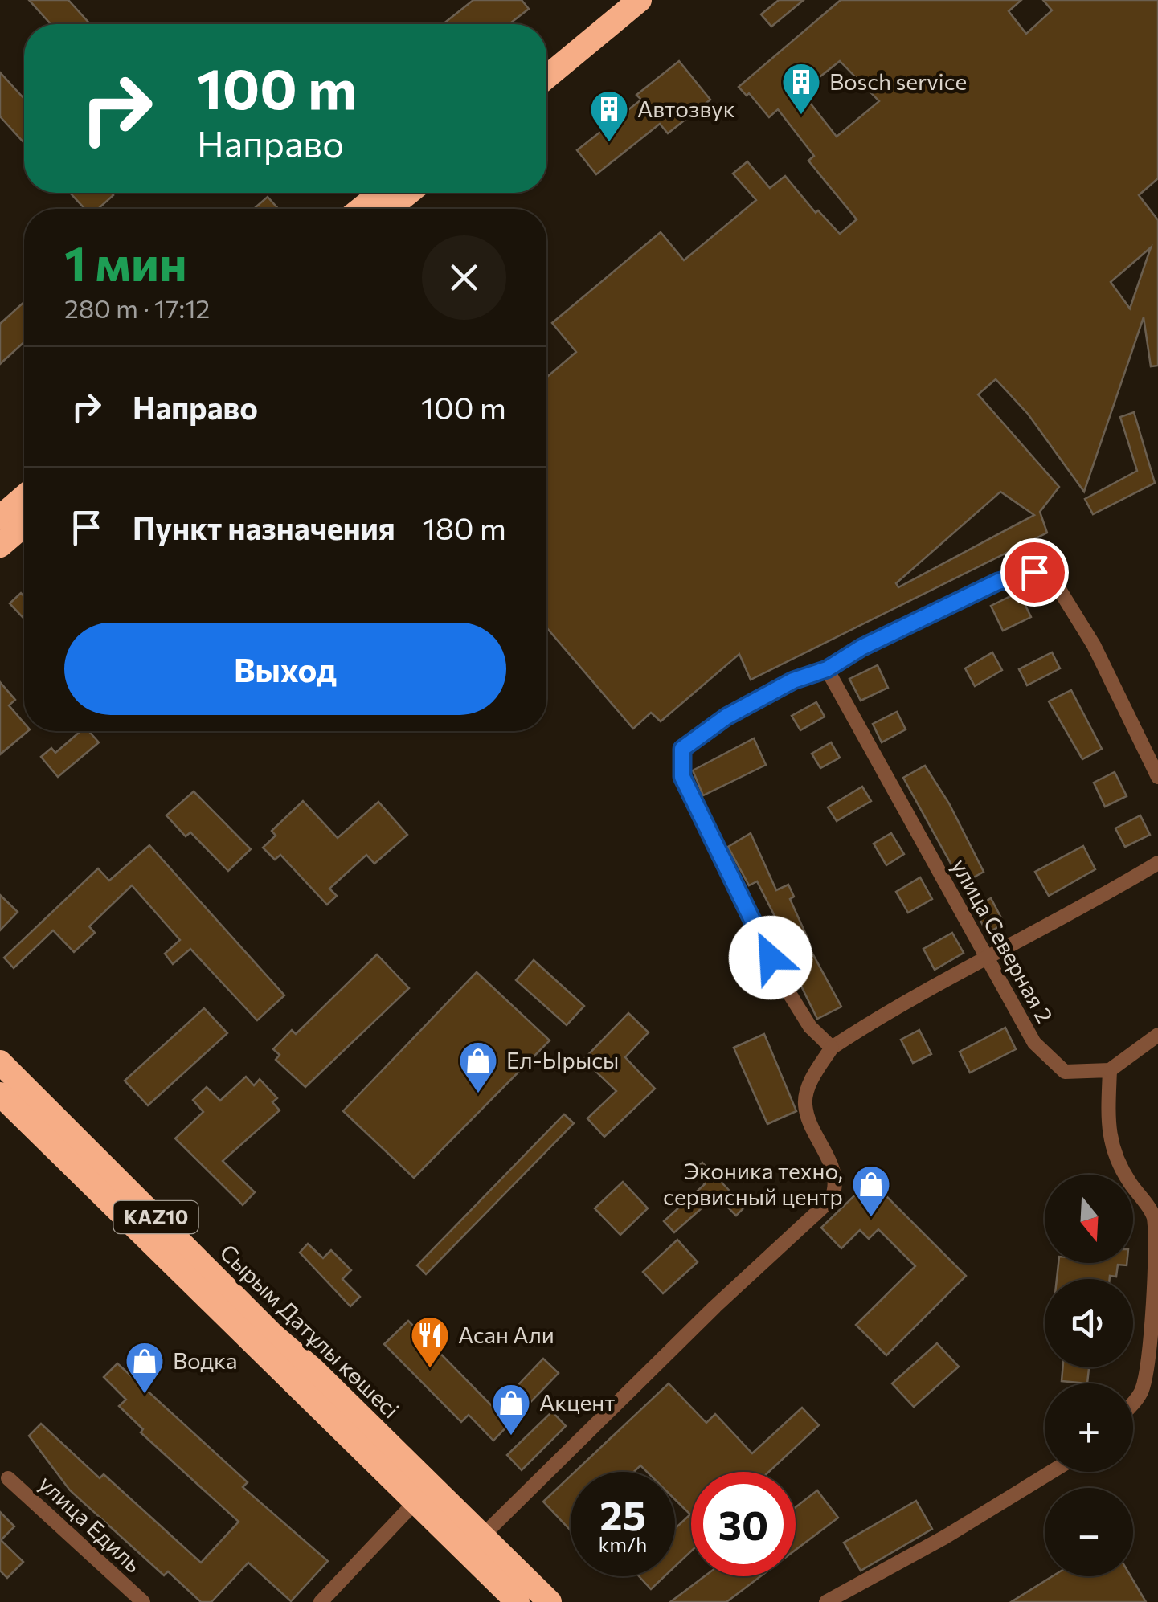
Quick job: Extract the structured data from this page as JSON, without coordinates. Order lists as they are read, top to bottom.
{
  "streets": {
    "highway": ["KAZ10", "Сырым Датұлы көшесі"],
    "street": ["улица Северная 2", "улица Едиль"]
  },
  "places": {
    "building": ["Bosch service", "Автозвук"],
    "shop": [
      "Ел-Ырысы",
      "Эконика техно, сервисный центр",
      "Водка",
      "Акцент"
    ],
    "restaurant": ["Асан Али"]
  },
  "north": "bottom",
  "page": {
    "turn": ["100 m", "Направо"],
    "heading": ["1 мин", "280 m · 17:12"],
    "list": [
      {
        "name": "Направо",
        "value": "100 m"
      },
      {
        "name": "Пункт назначения",
        "value": "180 m"
      }
    ],
    "buttons": "Выход",
    "map_buttons": ["+", "−"],
    "speed": "25 km/h",
    "limit": "30"
  }
}
